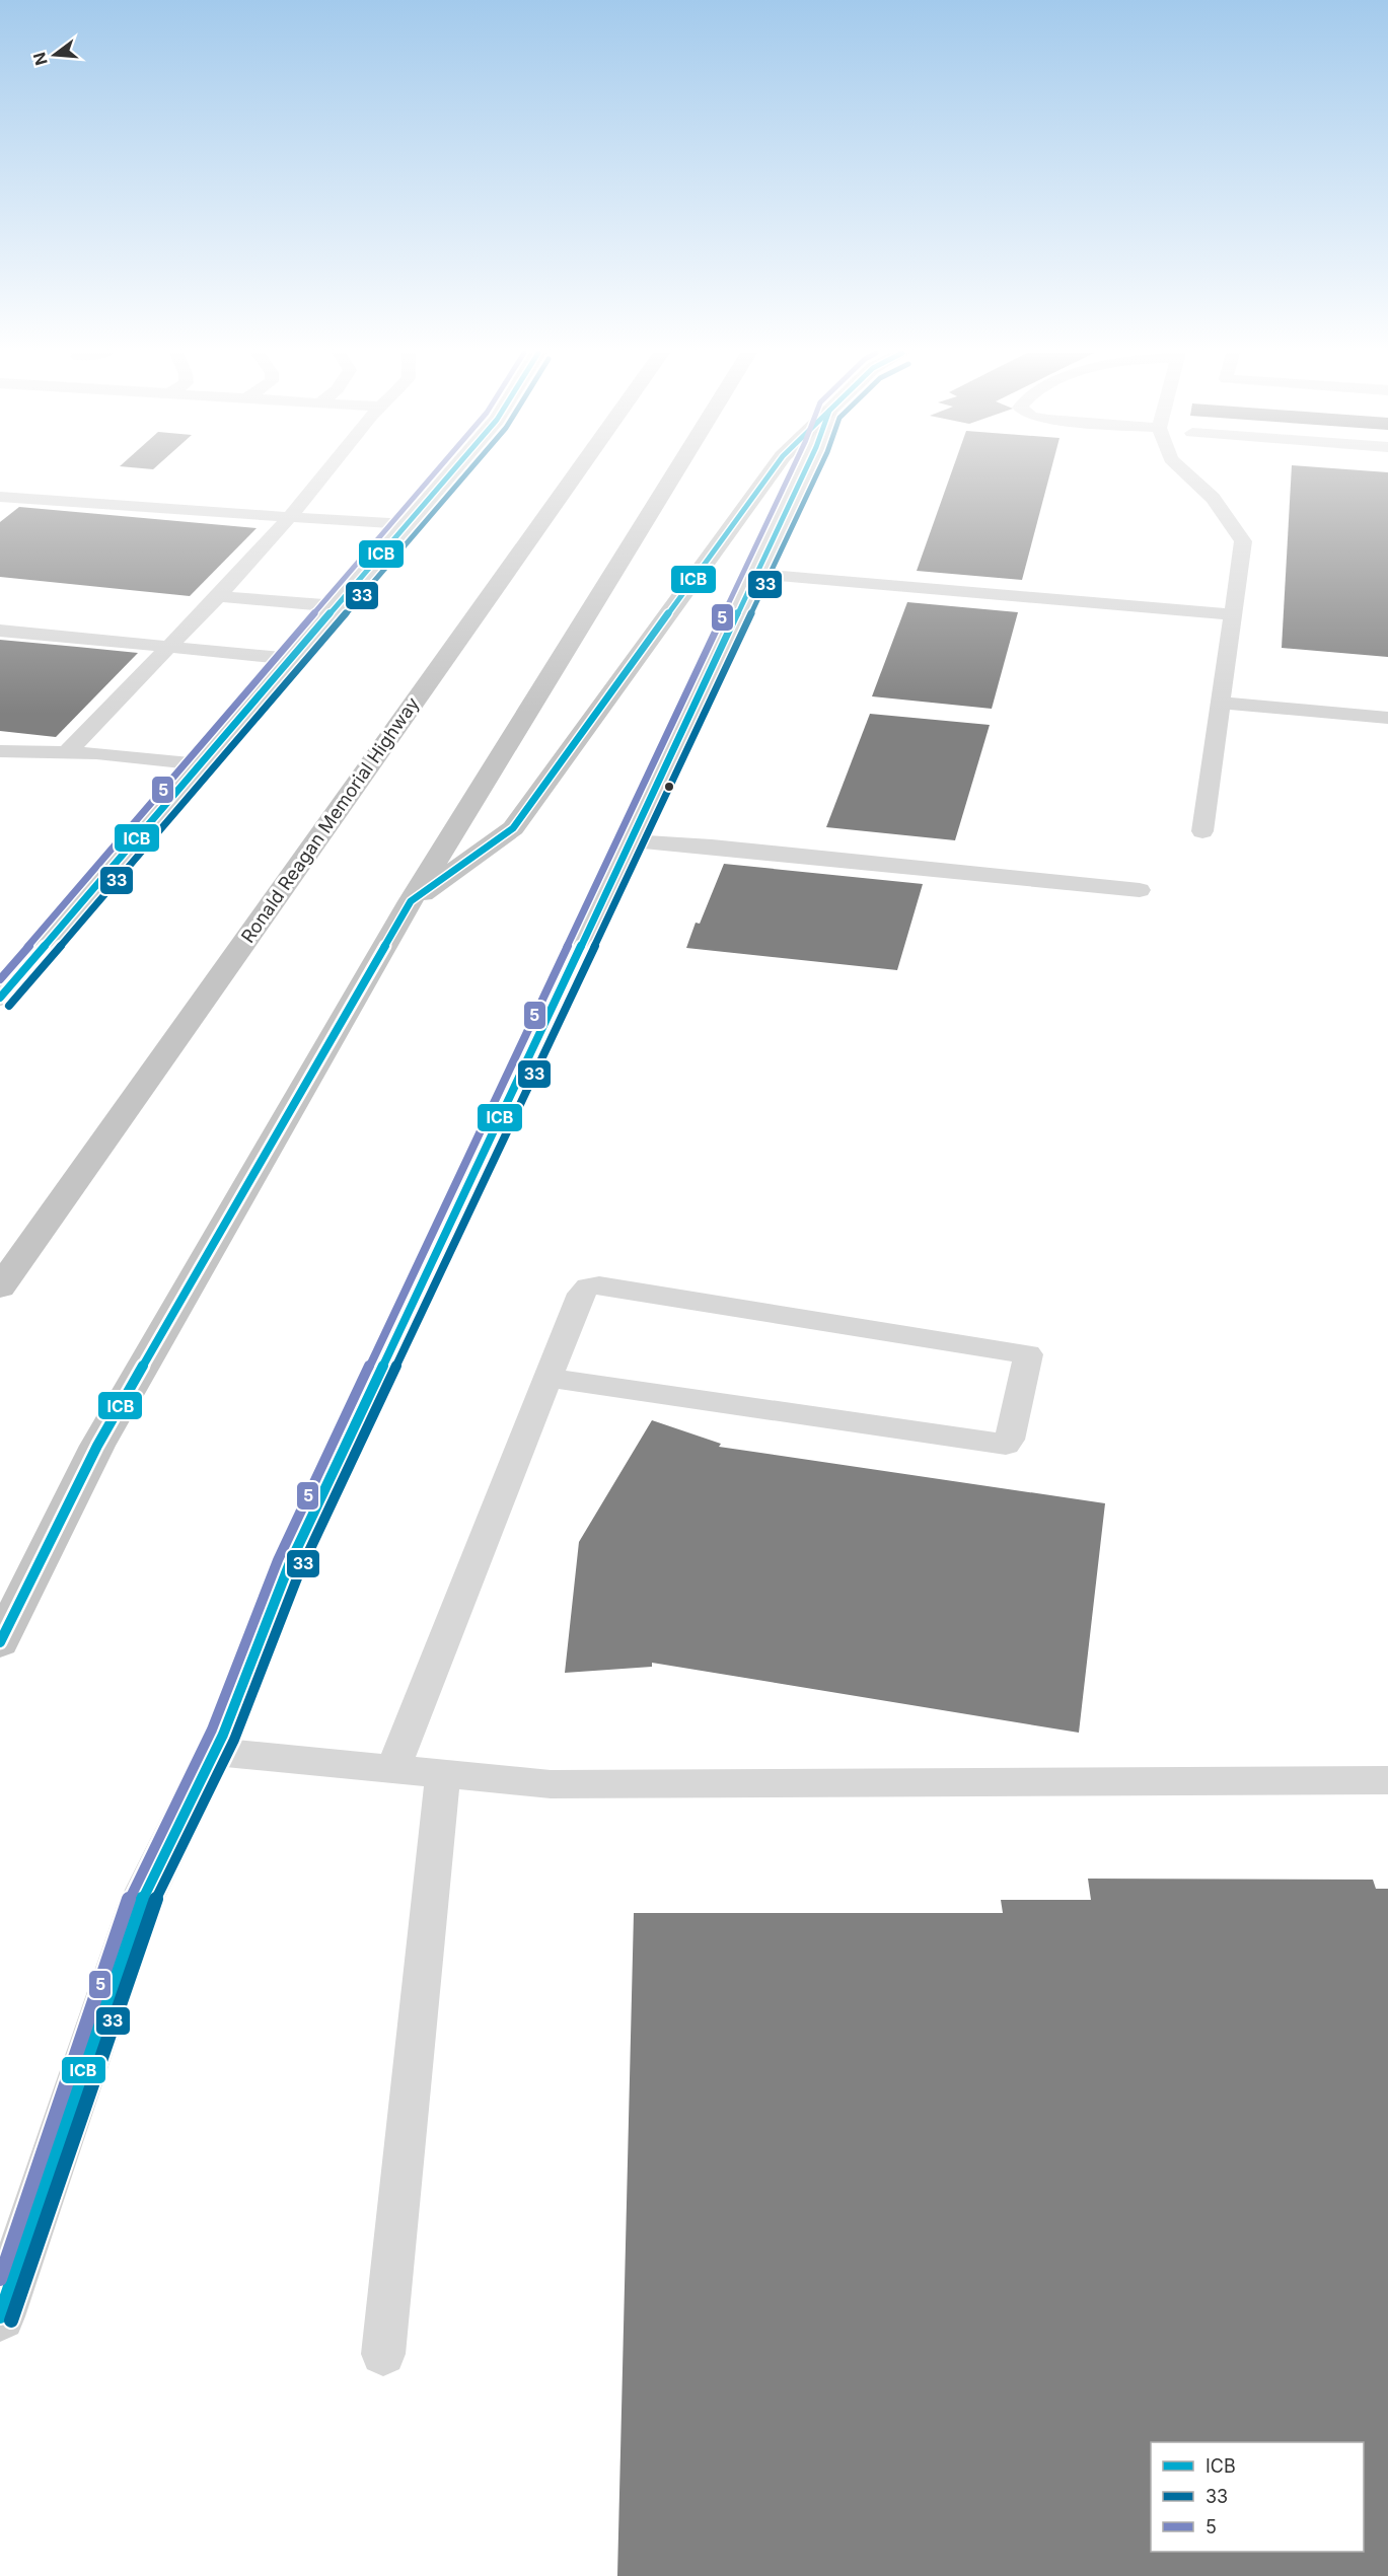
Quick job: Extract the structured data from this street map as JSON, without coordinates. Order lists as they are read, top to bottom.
{
  "streets": {
    "highway": ["Ronald Reagan Memorial Highway"]
  },
  "lines": ["transit line ICB", "transit line 33", "transit line 5"],
  "legend": ["ICB", "33", "5"],
  "north": "left"
}
